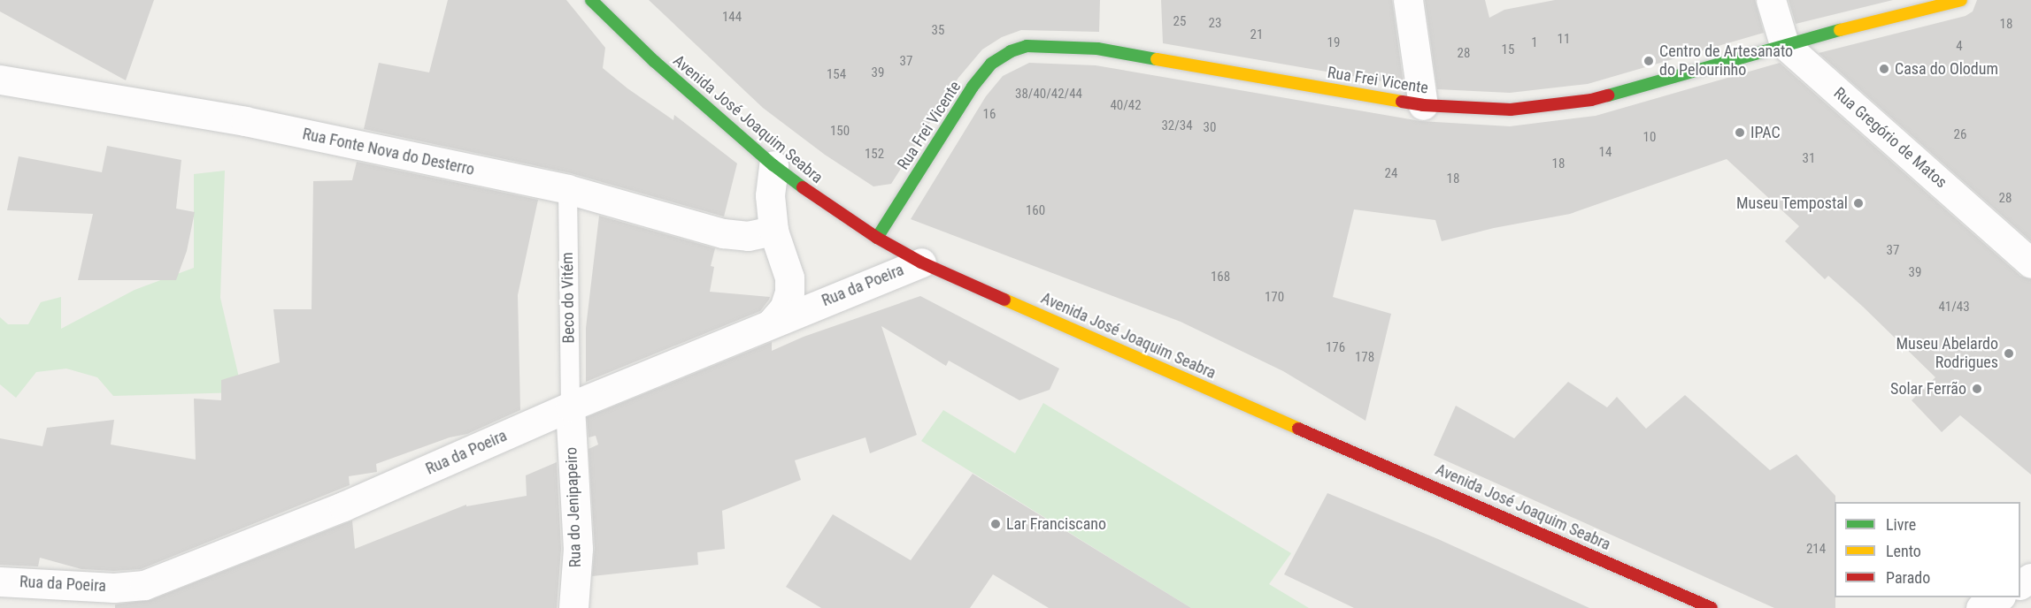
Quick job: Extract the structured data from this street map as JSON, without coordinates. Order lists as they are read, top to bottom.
{
  "streets": {
    "main road": ["Rua Frei Vicente", "Avenida José Joaquim Seabra"],
    "street": [
      "Rua Gregório de Matos",
      "Rua Fonte Nova do Desterro",
      "Rua da Poeira",
      "Rua do Jenipapeiro"
    ],
    "lane": ["Beco do Vitém"]
  },
  "crossings": [
    ["Rua Frei Vicente", "Avenida José Joaquim Seabra"],
    ["Rua Frei Vicente", "Rua Gregório de Matos"],
    ["Avenida José Joaquim Seabra", "Rua da Poeira"],
    ["Rua Fonte Nova do Desterro", "Beco do Vitém"],
    ["Rua da Poeira", "Beco do Vitém"],
    ["Rua da Poeira", "Rua do Jenipapeiro"],
    ["Beco do Vitém", "Rua do Jenipapeiro"]
  ],
  "places": [
    "Centro de Artesanato do Pelourinho",
    "Casa do Olodum",
    "IPAC",
    "Museu Tempostal",
    "Museu Abelardo Rodrigues",
    "Solar Ferrão",
    "Lar Franciscano"
  ],
  "house_numbers": [
    "144",
    "25",
    "23",
    "18",
    "35",
    "21",
    "11",
    "19",
    "1",
    "4",
    "15",
    "28",
    "37",
    "39",
    "154",
    "38/40/42/44",
    "40/42",
    "16",
    "32/34",
    "30",
    "150",
    "26",
    "10",
    "14",
    "152",
    "31",
    "18",
    "24",
    "18",
    "28",
    "160",
    "37",
    "39",
    "168",
    "170",
    "41/43",
    "176",
    "178",
    "214"
  ],
  "legend": ["Livre", "Lento", "Parado"]
}
